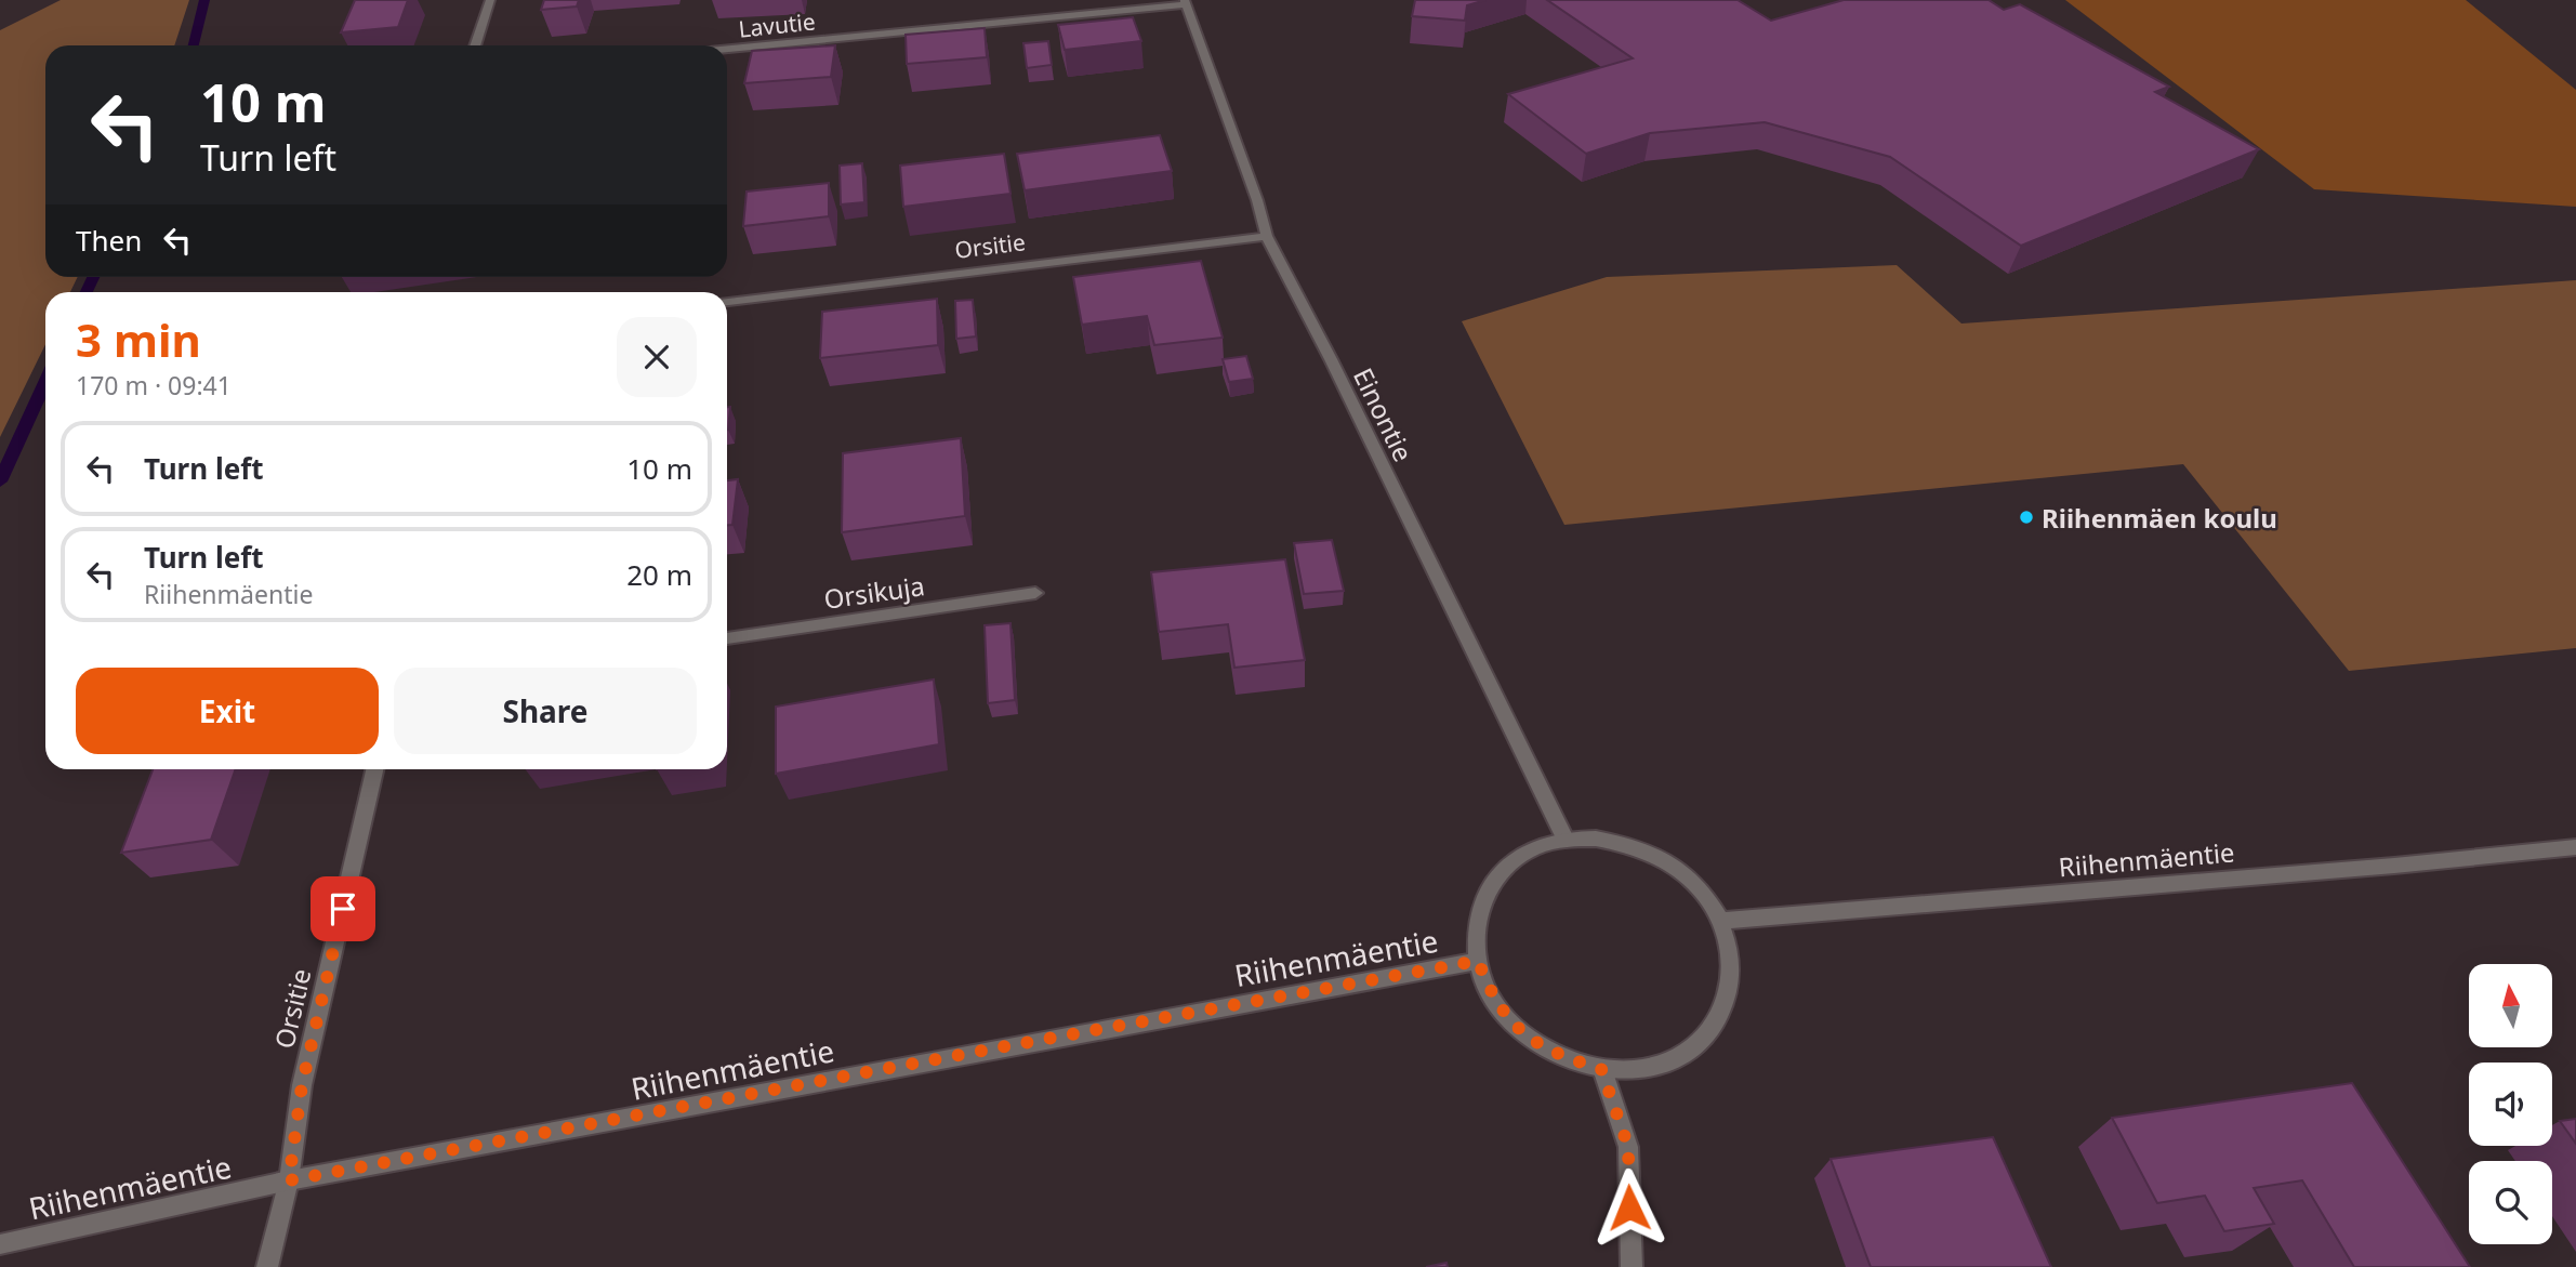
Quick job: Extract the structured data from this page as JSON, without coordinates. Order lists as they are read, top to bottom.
{
  "streets": {
    "street": [
      "Lavutie",
      "Orsitie",
      "Einontie",
      "Orsikuja",
      "Riihenmäentie"
    ]
  },
  "crossings": [
    ["Lavutie", "Einontie"],
    ["Orsitie", "Einontie"],
    ["Orsitie", "Riihenmäentie"],
    ["Einontie", "Riihenmäentie"]
  ],
  "places": ["Riihenmäen koulu"],
  "north": "top",
  "page": {
    "turn": ["10 m", "Turn left"],
    "then": "Then",
    "heading": ["3 min", "170 m · 09:41"],
    "list": [
      {
        "name": "Turn left",
        "value": "10 m"
      },
      {
        "name": "Turn left",
        "note": "Riihenmäentie",
        "value": "20 m"
      }
    ],
    "buttons": ["Exit", "Share"]
  }
}
